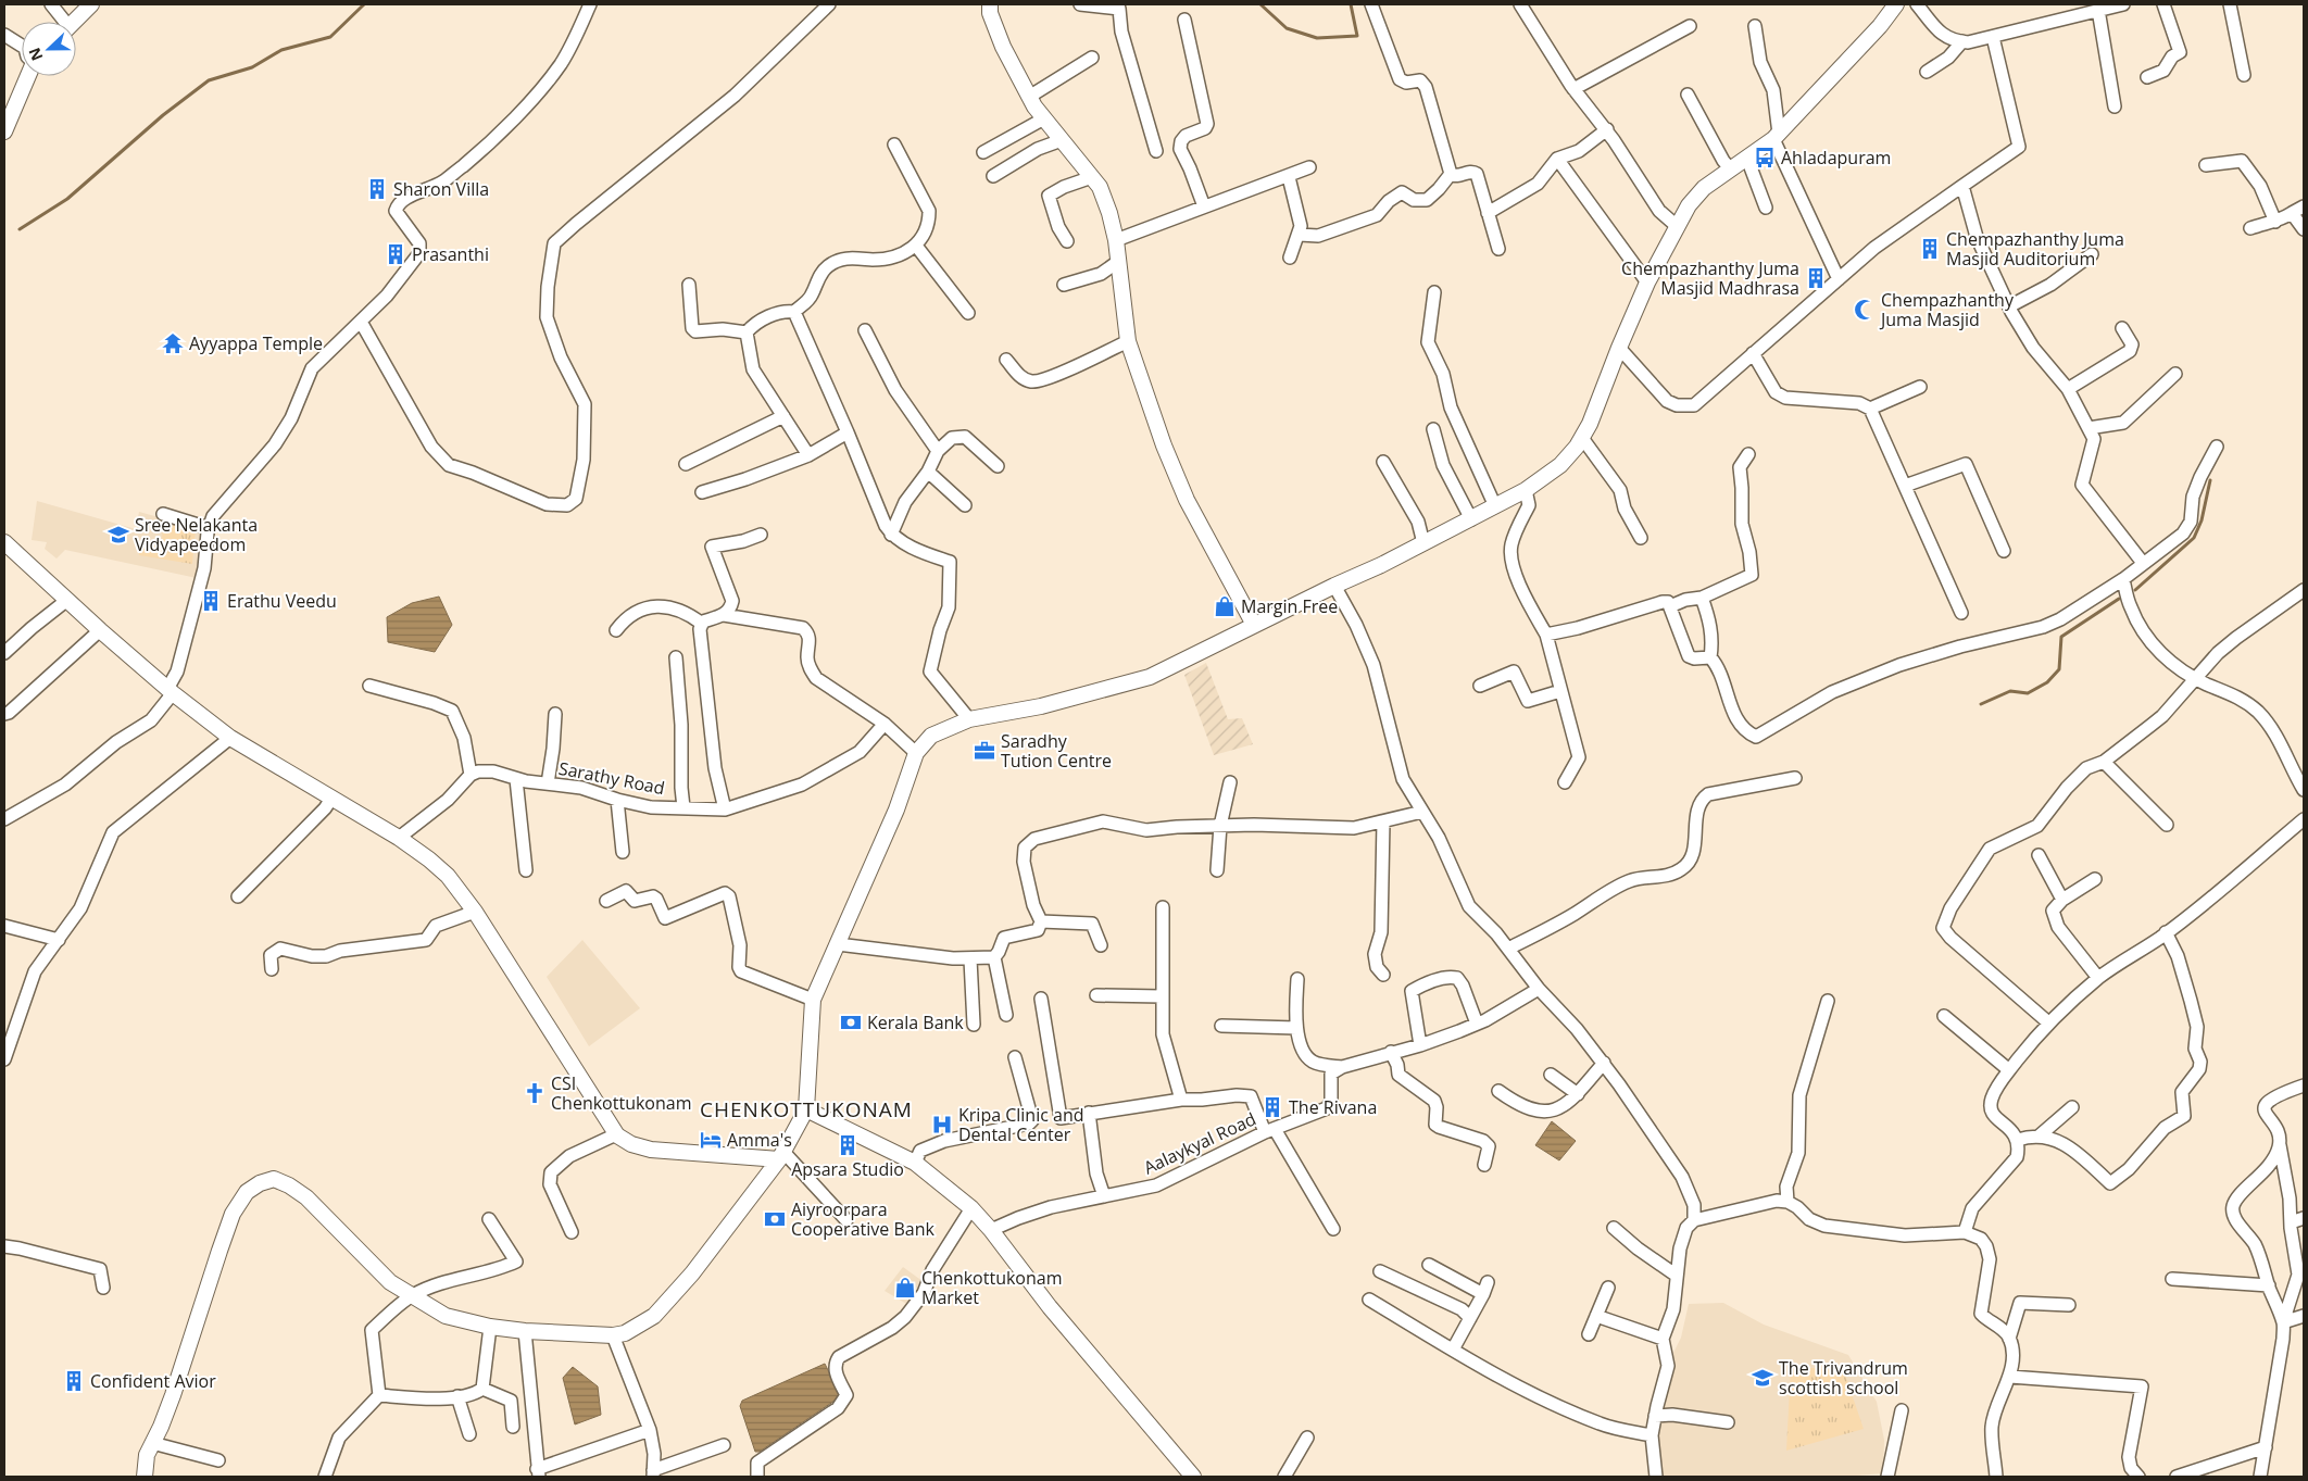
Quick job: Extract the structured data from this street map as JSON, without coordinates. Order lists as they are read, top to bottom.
{
  "streets": {
    "street": ["Sarathy Road", "Aalaykyal Road"]
  },
  "districts": ["CHENKOTTUKONAM"],
  "places": {
    "bus stop": ["Ahladapuram"],
    "building": [
      "Sharon Villa",
      "Chempazhanthy Juma Masjid Auditorium",
      "Prasanthi",
      "Chempazhanthy Juma Masjid Madhrasa",
      "Erathu Veedu",
      "The Rivana",
      "Apsara Studio",
      "Confident Avior"
    ],
    "mosque": ["Chempazhanthy Juma Masjid"],
    "temple": ["Ayyappa Temple"],
    "school or university": ["Sree Nelakanta Vidyapeedom", "The Trivandrum scottish school"],
    "shop": ["Margin Free", "Chenkottukonam Market"],
    "office": ["Saradhy Tution Centre"],
    "bank": ["Kerala Bank", "Aiyroorpara Cooperative Bank"],
    "church": ["CSI Chenkottukonam"],
    "hospital": ["Kripa Clinic and Dental Center"],
    "hotel": ["Amma's"]
  },
  "north": "left"
}
